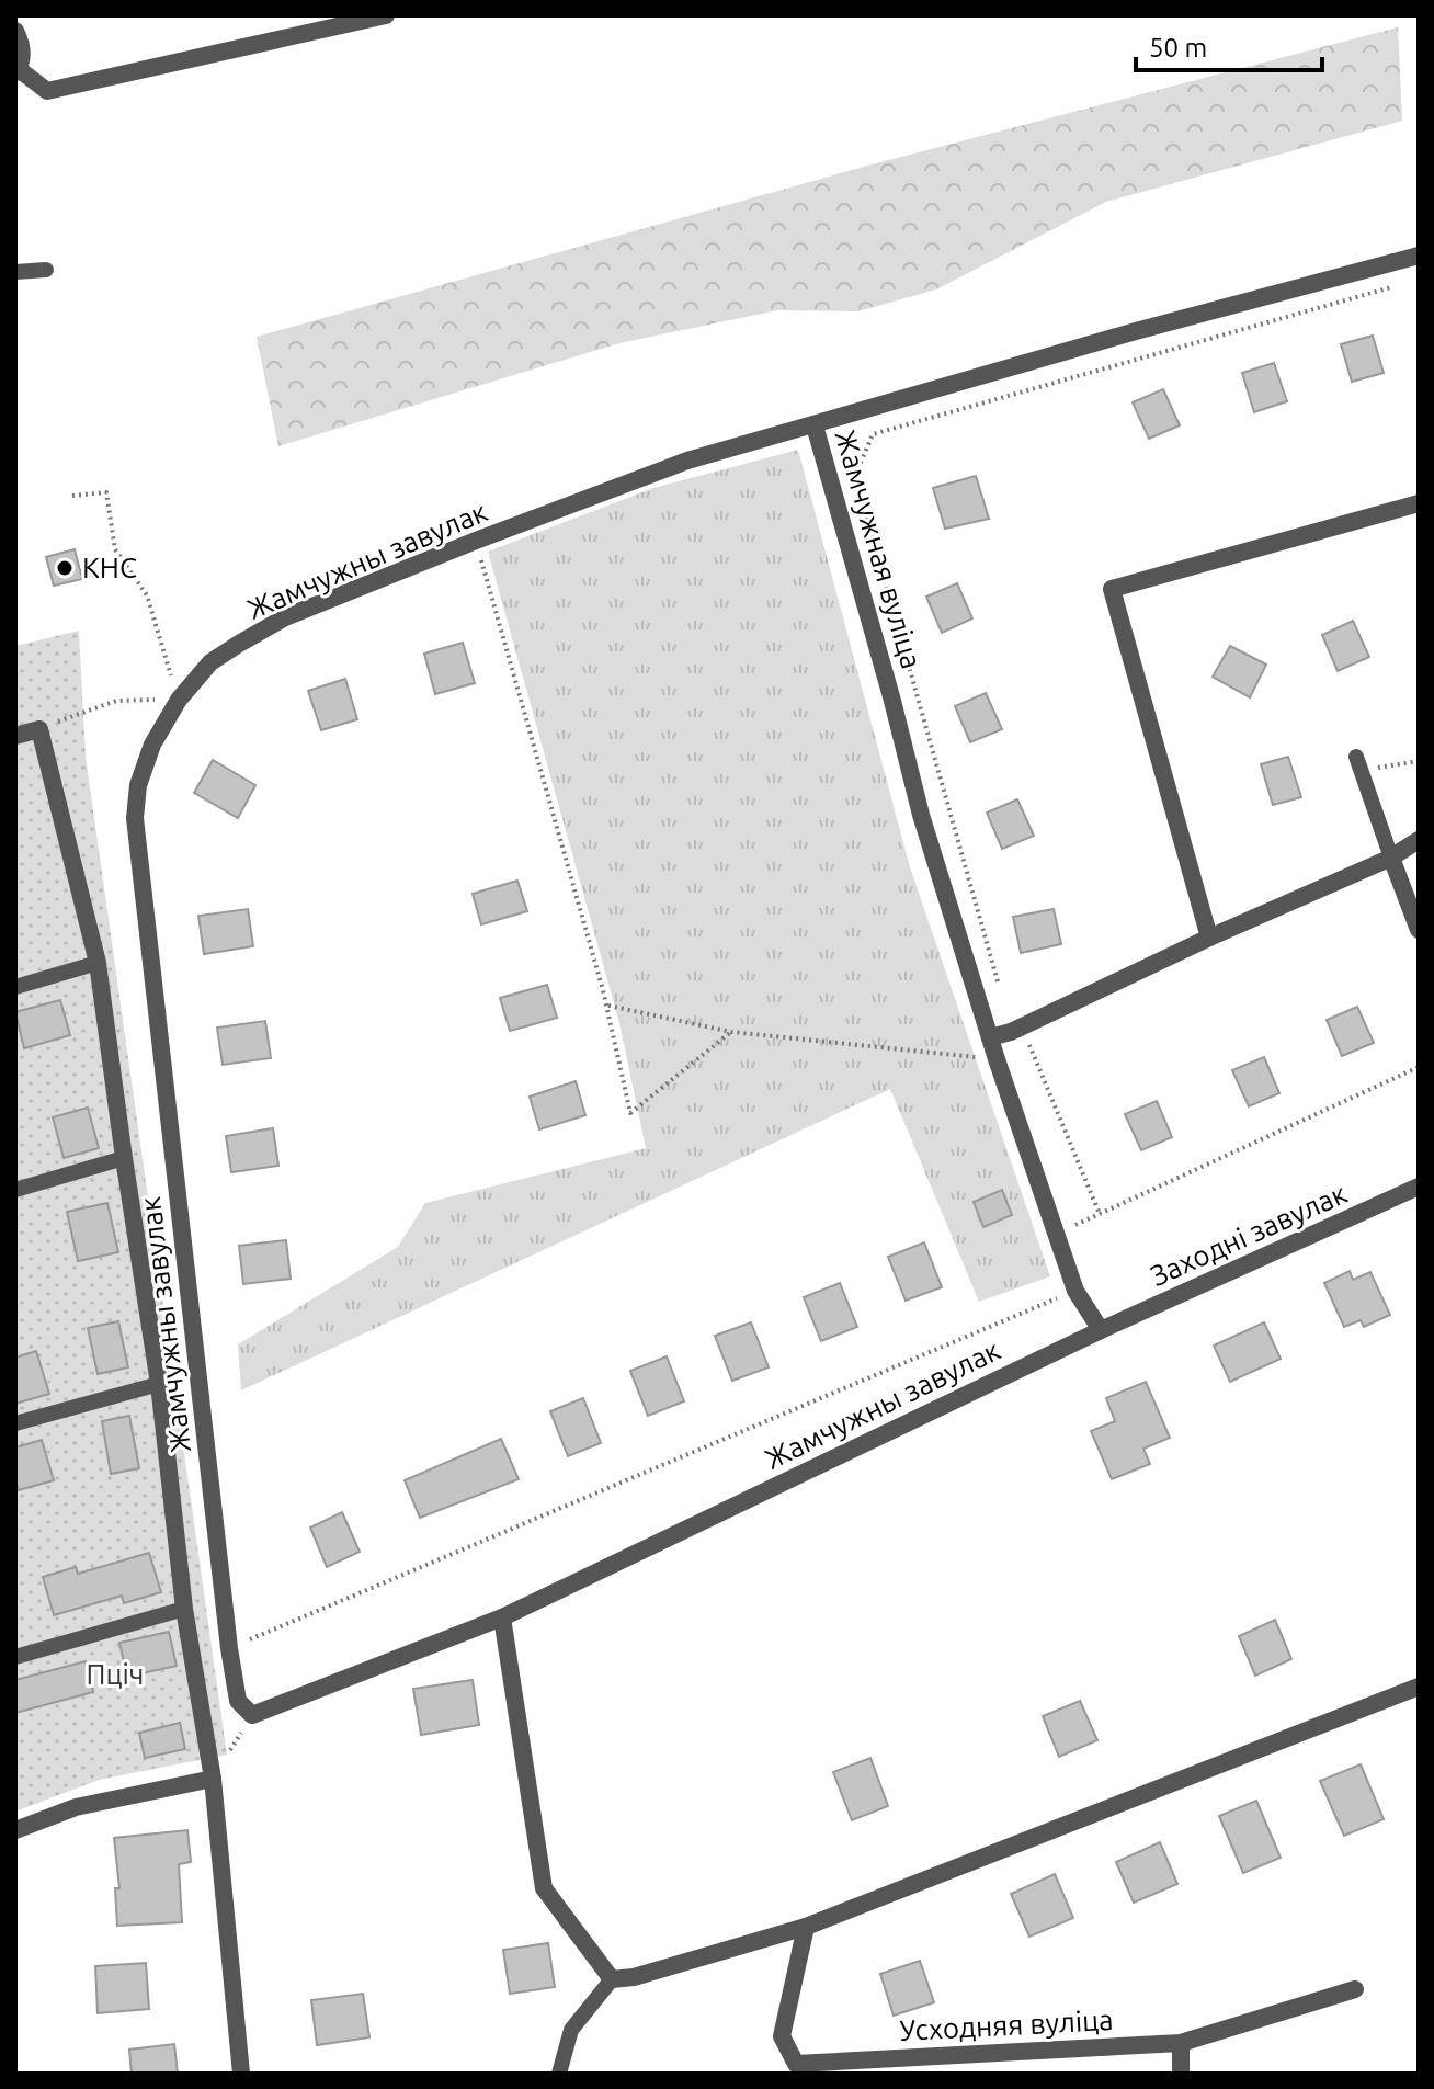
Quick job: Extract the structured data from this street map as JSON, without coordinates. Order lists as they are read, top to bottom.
{
  "streets": {
    "street": [
      "Жамчужная вуліца",
      "Жамчужны завулак",
      "Заходні завулак",
      "Усходняя вуліца"
    ]
  },
  "crossings": [
    ["Жамчужная вуліца", "Жамчужны завулак"],
    ["Жамчужная вуліца", "Заходні завулак"],
    ["Жамчужны завулак", "Заходні завулак"]
  ],
  "parks": ["Пціч"],
  "places": ["КНС"],
  "scale_bar": "50 m"
}
